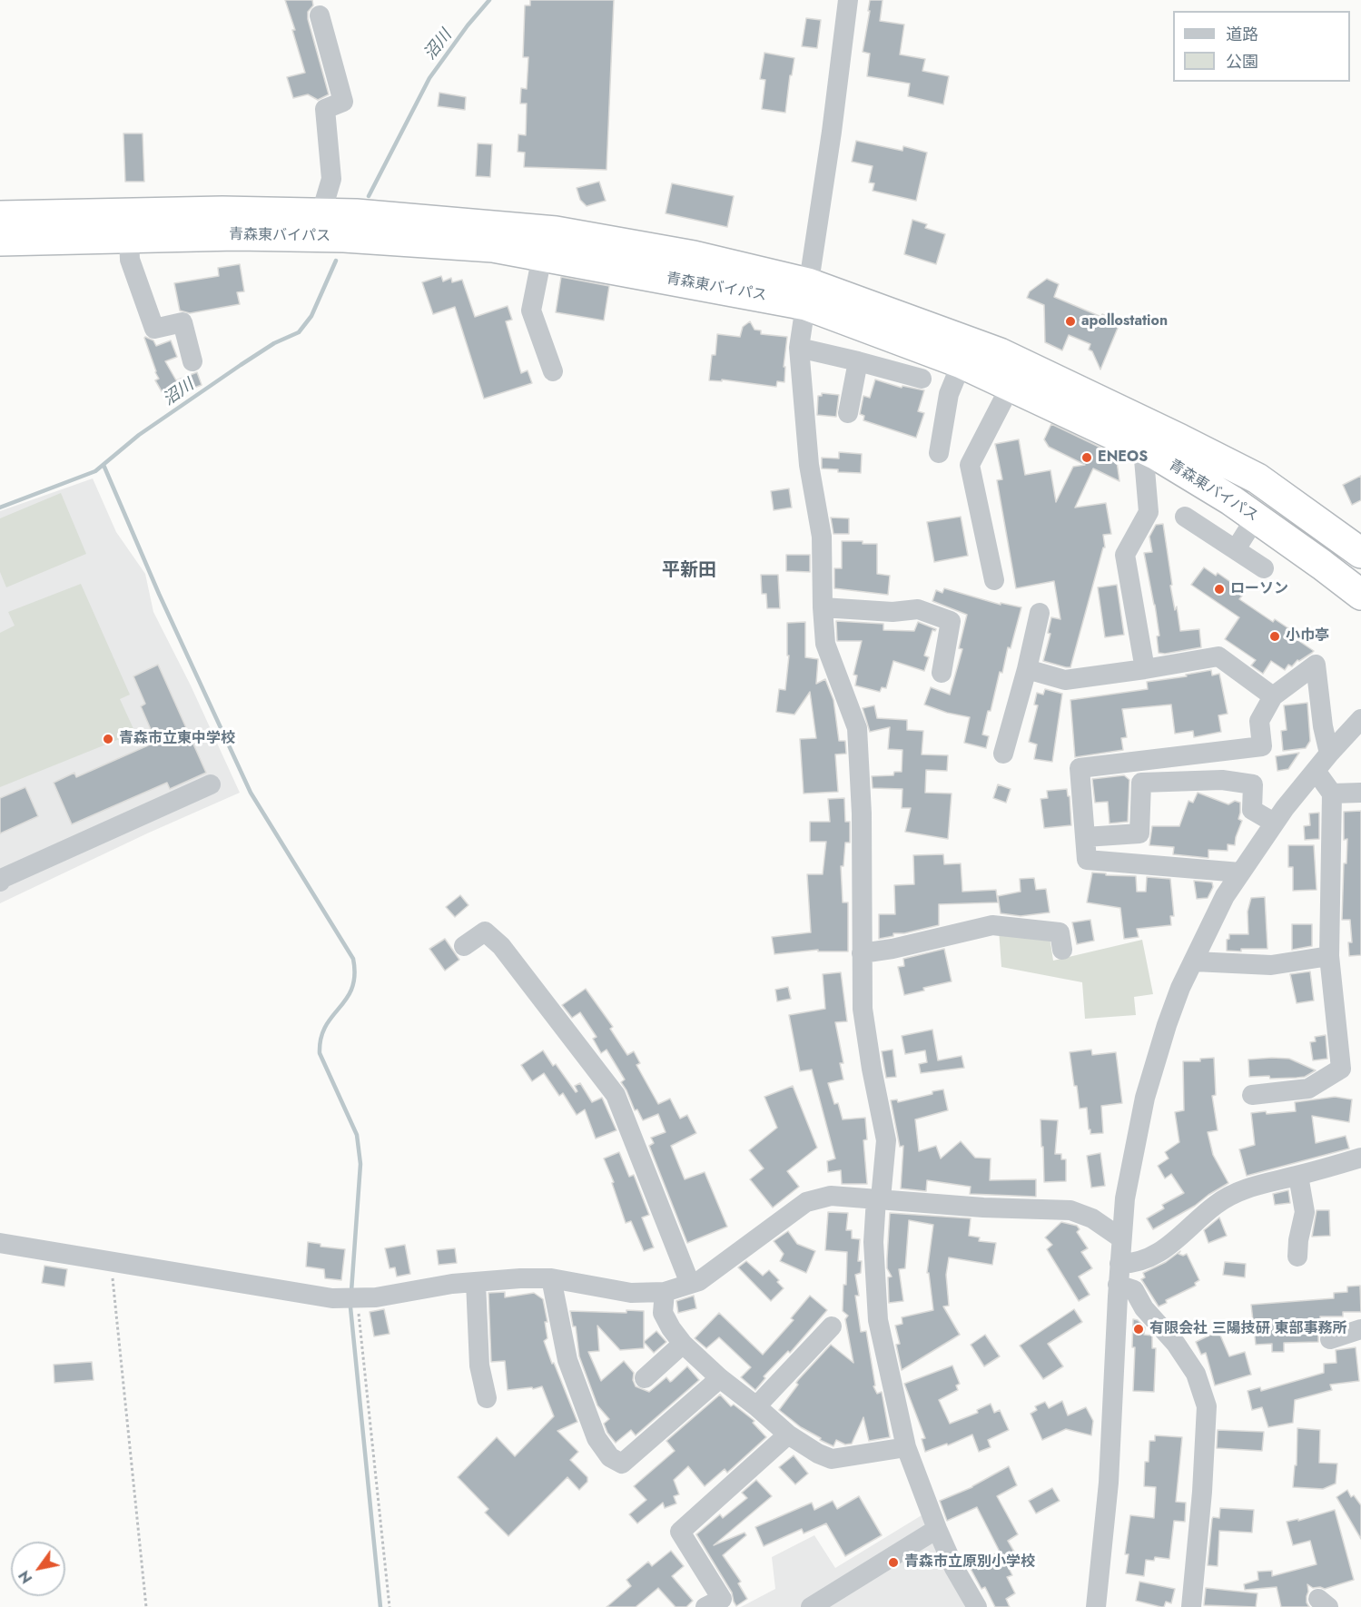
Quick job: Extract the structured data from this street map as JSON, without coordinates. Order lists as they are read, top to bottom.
{
  "streets": {
    "highway": ["青森東バイパス"]
  },
  "districts": ["平新田"],
  "water": ["沼川"],
  "places": [
    "apollostation",
    "ENEOS",
    "ローソン",
    "小巾亭",
    "青森市立東中学校",
    "有限会社 三陽技研 東部事務所",
    "青森市立原別小学校"
  ],
  "legend": ["道路", "公園"],
  "north": "bottom left"
}
